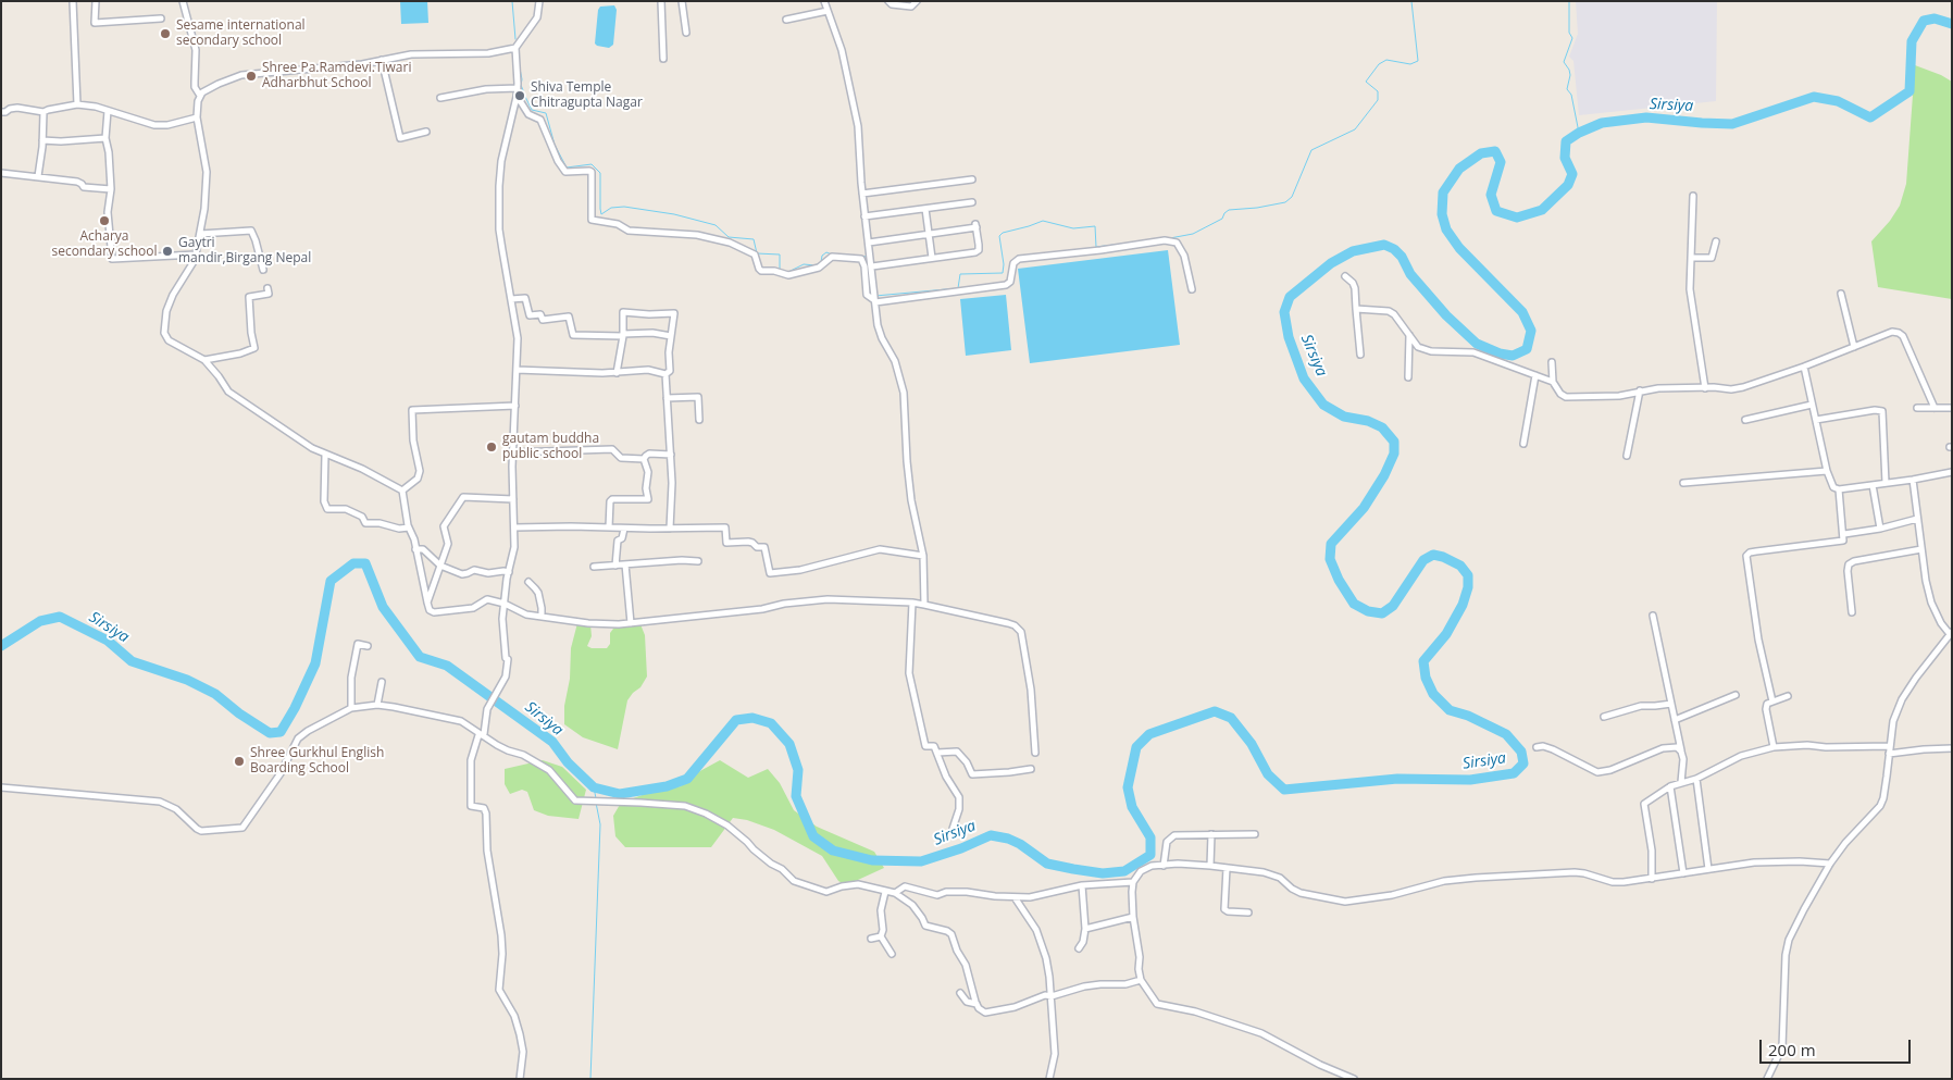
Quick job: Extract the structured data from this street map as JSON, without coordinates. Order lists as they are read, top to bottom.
{
  "water": ["Sirsiya"],
  "places": [
    "Sesame international secondary school",
    "Shree Pa.Ramdevi.Tiwari Adharbhut School",
    "Shiva Temple Chitragupta Nagar",
    "Acharya secondary school",
    "Gaytri mandir,Birgang Nepal",
    "gautam buddha public school",
    "Shree Gurkhul English Boarding School"
  ],
  "scale_bar": "200 m"
}
